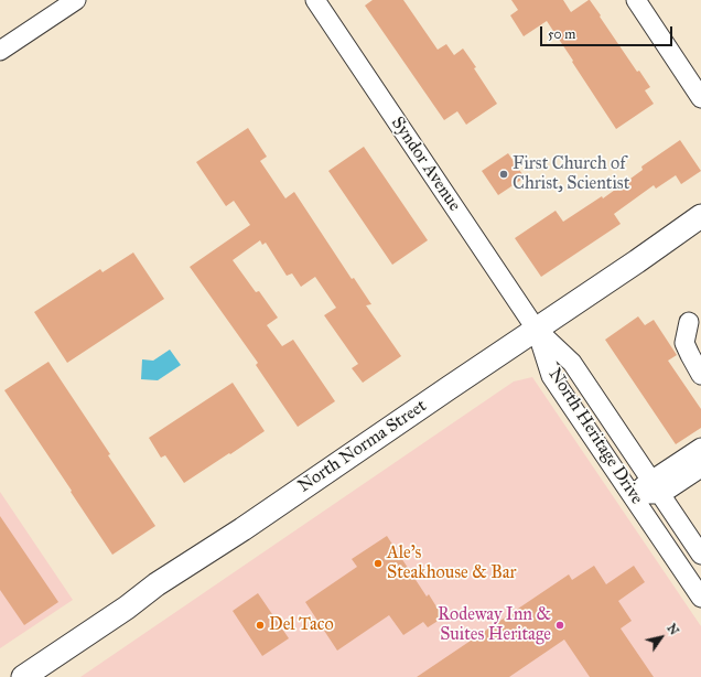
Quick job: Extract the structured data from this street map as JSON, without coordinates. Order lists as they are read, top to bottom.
{
  "streets": {
    "street": ["Syndor Avenue", "North Heritage Drive", "North Norma Street"]
  },
  "crossings": [
    ["Syndor Avenue", "North Heritage Drive"],
    ["Syndor Avenue", "North Norma Street"],
    ["North Heritage Drive", "North Norma Street"]
  ],
  "places": [
    "First Church of Christ, Scientist",
    "Ale's Steakhouse & Bar",
    "Del Taco",
    "Rodeway Inn & Suites Heritage"
  ],
  "scale_bar": "50 m",
  "north": "top right"
}
